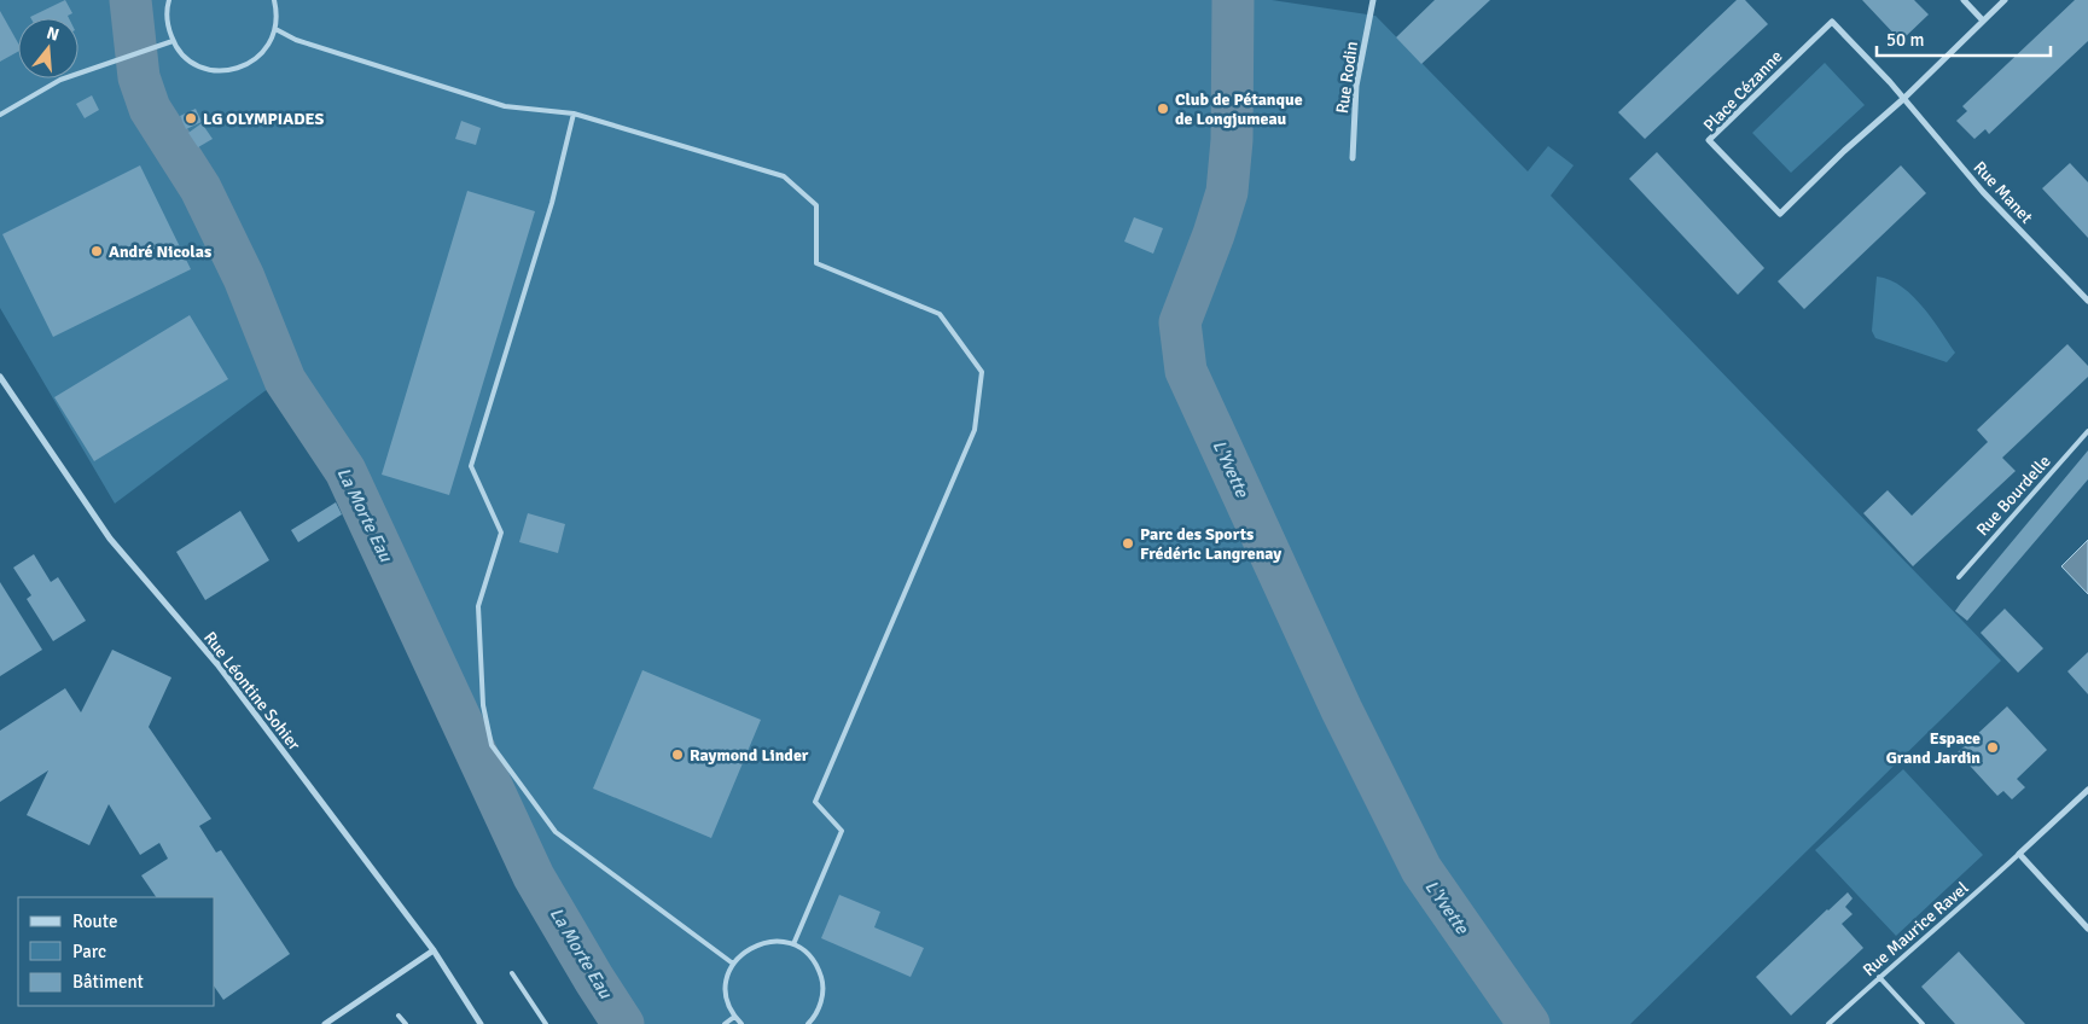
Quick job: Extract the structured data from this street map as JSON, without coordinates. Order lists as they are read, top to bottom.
{
  "streets": {
    "street": [
      "Rue Rodin",
      "Place Cézanne",
      "Rue Manet",
      "Rue Léontine Sohier"
    ],
    "lane": ["Rue Bourdelle", "Rue Maurice Ravel"]
  },
  "crossings": [
    ["Place Cézanne", "Rue Manet"]
  ],
  "water": ["L'Yvette", "La Morte Eau"],
  "places": [
    "Club de Pétanque de Longjumeau",
    "LG OLYMPIADES",
    "André Nicolas",
    "Parc des Sports Frédéric Langrenay",
    "Espace Grand Jardin",
    "Raymond Linder"
  ],
  "legend": ["Route", "Parc", "Bâtiment"],
  "scale_bar": "50 m",
  "north": "top"
}
